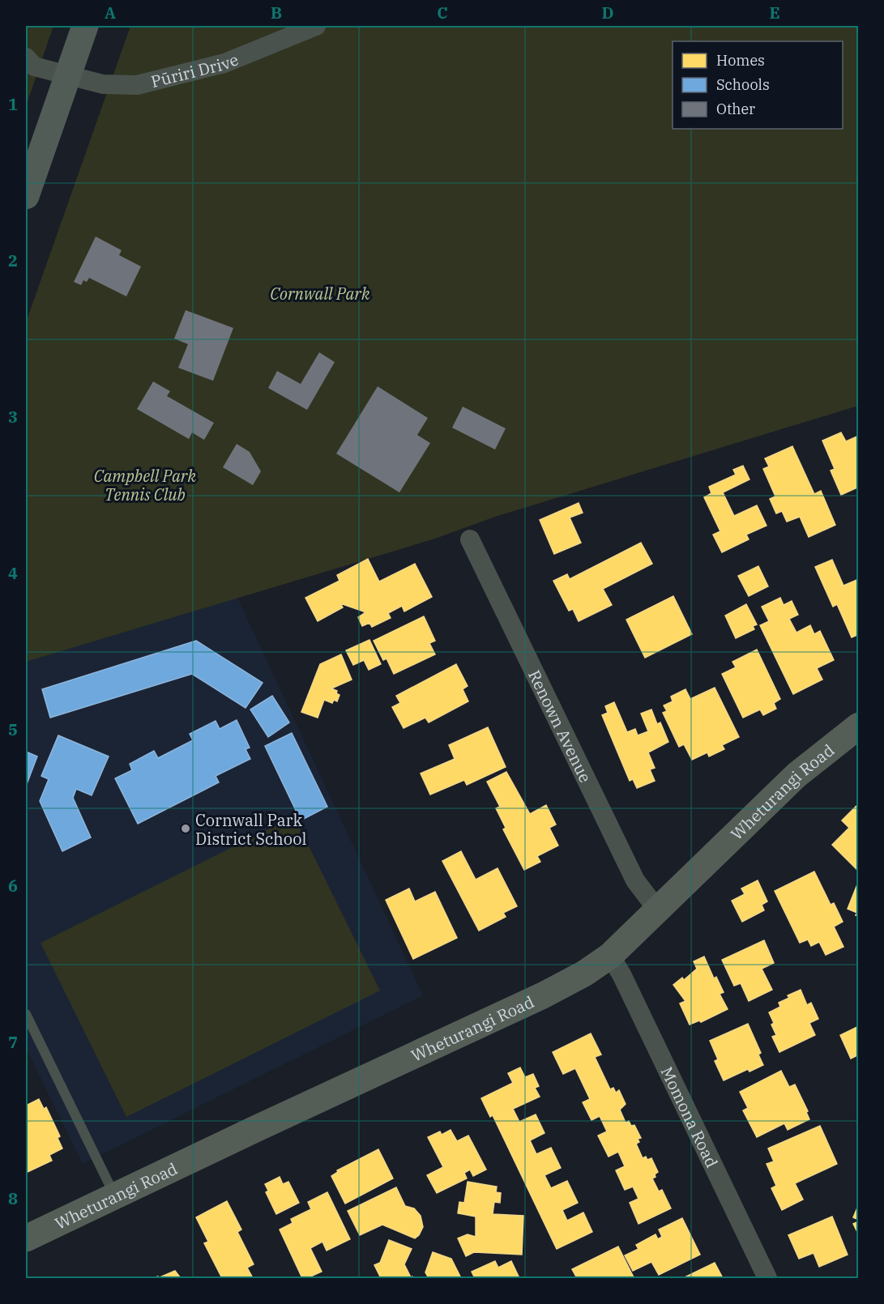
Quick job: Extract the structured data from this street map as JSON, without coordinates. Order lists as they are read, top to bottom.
{
  "streets": {
    "street": [
      "Pūriri Drive",
      "Renown Avenue",
      "Wheturangi Road",
      "Momona Road"
    ]
  },
  "crossings": [
    ["Renown Avenue", "Wheturangi Road"],
    ["Wheturangi Road", "Momona Road"]
  ],
  "parks": ["Cornwall Park", "Campbell Park Tennis Club"],
  "places": ["Cornwall Park District School"],
  "legend": ["Homes", "Schools", "Other"],
  "grid": {
    "columns": [
      "A",
      "B",
      "C",
      "D",
      "E"
    ],
    "rows": [
      "1",
      "2",
      "3",
      "4",
      "5",
      "6",
      "7",
      "8"
    ]
  }
}
